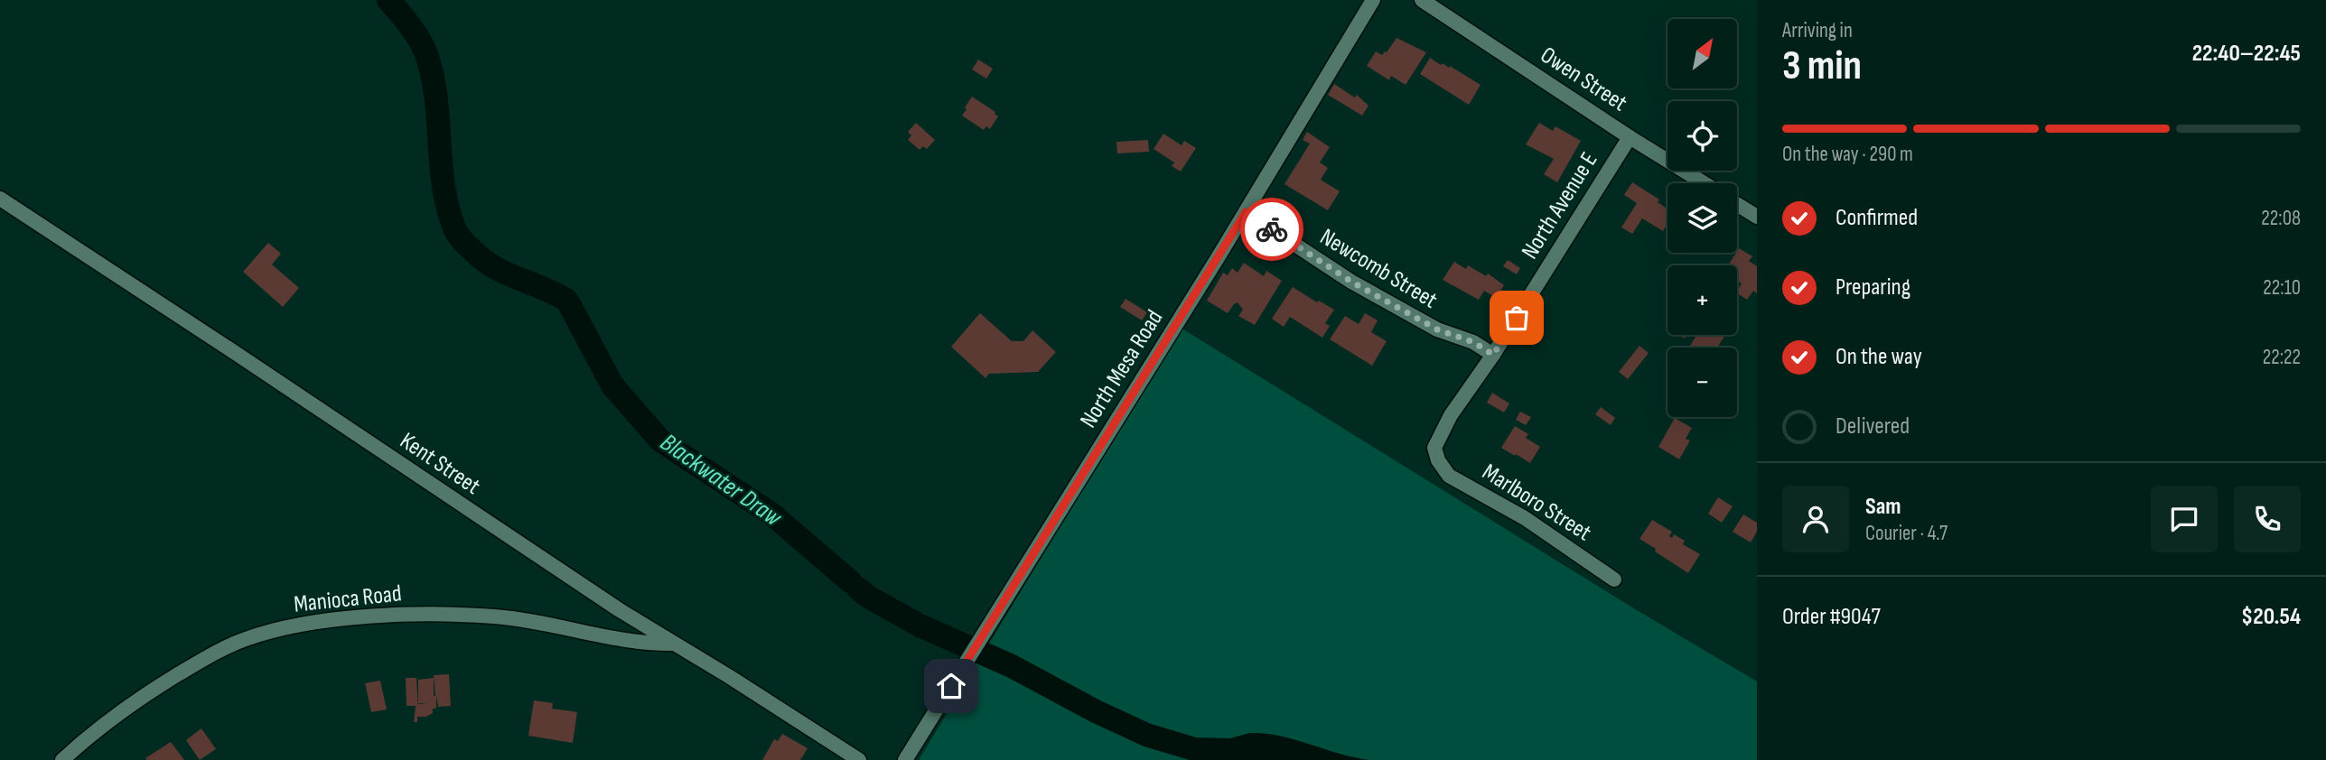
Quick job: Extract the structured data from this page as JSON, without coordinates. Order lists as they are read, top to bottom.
{
  "streets": {
    "street": [
      "Owen Street",
      "North Avenue E",
      "Newcomb Street",
      "North Mesa Road",
      "Kent Street",
      "Marlboro Street",
      "Manioca Road"
    ]
  },
  "crossings": [
    ["Owen Street", "North Avenue E"],
    ["North Avenue E", "Newcomb Street"],
    ["North Avenue E", "Marlboro Street"],
    ["Newcomb Street", "North Mesa Road"],
    ["Kent Street", "Manioca Road"]
  ],
  "water": ["Blackwater Draw"],
  "north": "top right",
  "page": {
    "heading": ["3 min", "Arriving in", "22:40–22:45"],
    "panel": [
      "Sam",
      "Courier · 4.7",
      "Order #9047",
      "$20.54"
    ],
    "map_buttons": ["+", "−"],
    "bar": "On the way · 290 m",
    "list": [
      ["Confirmed", "22:08"],
      ["Preparing", "22:10"],
      ["On the way", "22:22"],
      "Delivered"
    ]
  }
}
